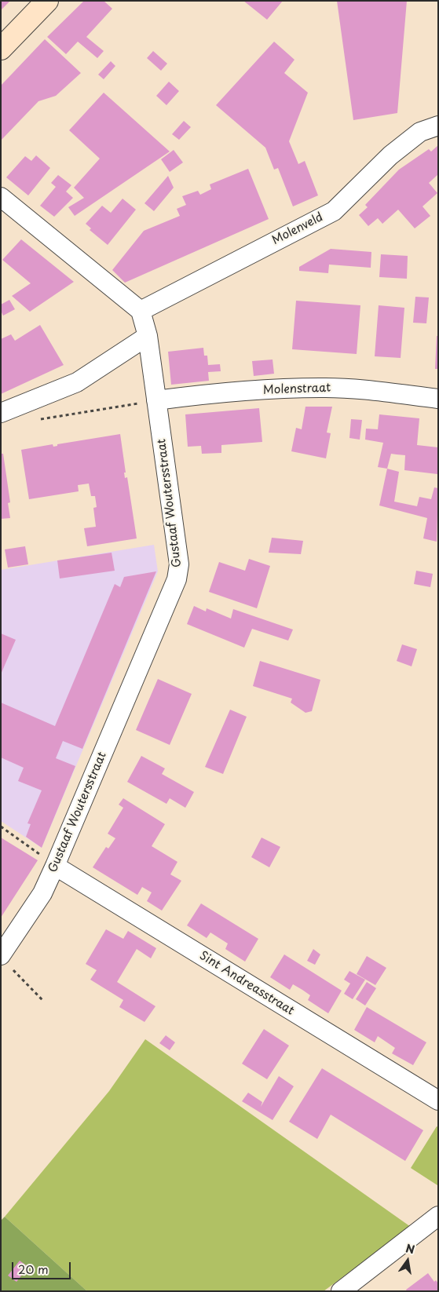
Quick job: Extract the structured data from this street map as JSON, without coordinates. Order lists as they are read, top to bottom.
{
  "streets": {
    "street": [
      "Molenveld",
      "Molenstraat",
      "Gustaaf Woutersstraat",
      "Sint Andreasstraat"
    ]
  },
  "crossings": [
    ["Molenveld", "Gustaaf Woutersstraat"],
    ["Molenstraat", "Gustaaf Woutersstraat"],
    ["Gustaaf Woutersstraat", "Sint Andreasstraat"]
  ],
  "scale_bar": "20 m",
  "north": "top"
}
